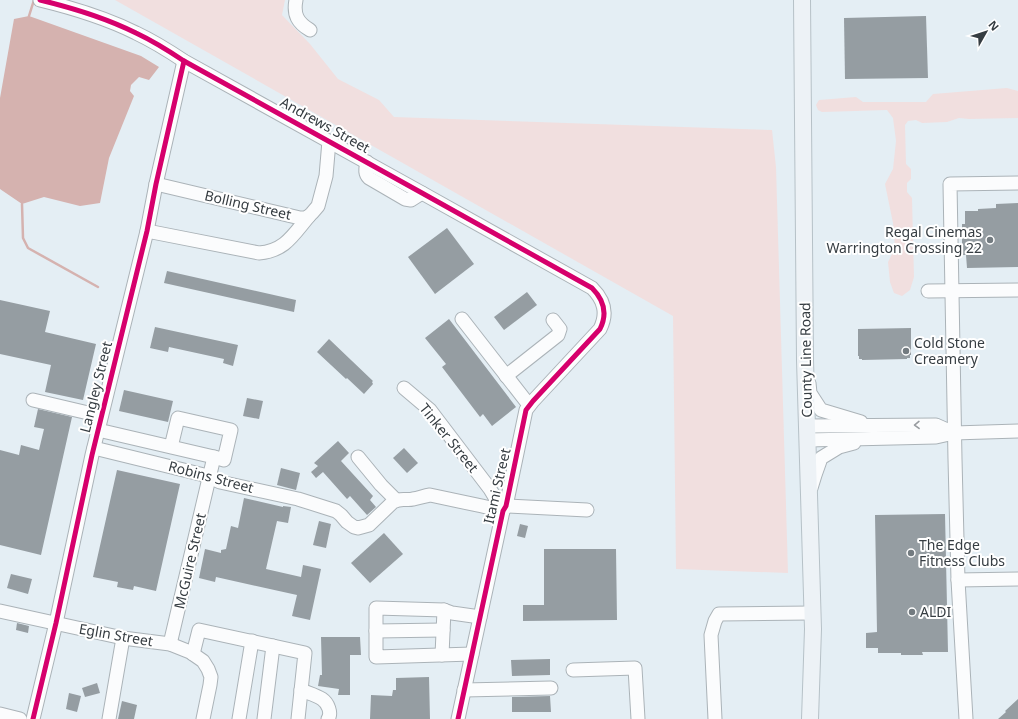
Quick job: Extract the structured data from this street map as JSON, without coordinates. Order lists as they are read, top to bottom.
{
  "streets": {
    "main road": ["County Line Road"],
    "street": [
      "Andrews Street",
      "Bolling Street",
      "Langley Street",
      "Tinker Street",
      "Robins Street",
      "Itami Street",
      "McGuire Street",
      "Eglin Street"
    ]
  },
  "crossings": [
    ["Andrews Street", "Bolling Street"],
    ["Andrews Street", "Langley Street"],
    ["Andrews Street", "Itami Street"],
    ["Bolling Street", "Langley Street"],
    ["Langley Street", "Robins Street"],
    ["Langley Street", "Eglin Street"],
    ["Tinker Street", "Itami Street"],
    ["Robins Street", "McGuire Street"],
    ["McGuire Street", "Eglin Street"]
  ],
  "places": [
    "Regal Cinemas Warrington Crossing 22",
    "Cold Stone Creamery",
    "The Edge Fitness Clubs",
    "ALDI"
  ],
  "north": "top right"
}
